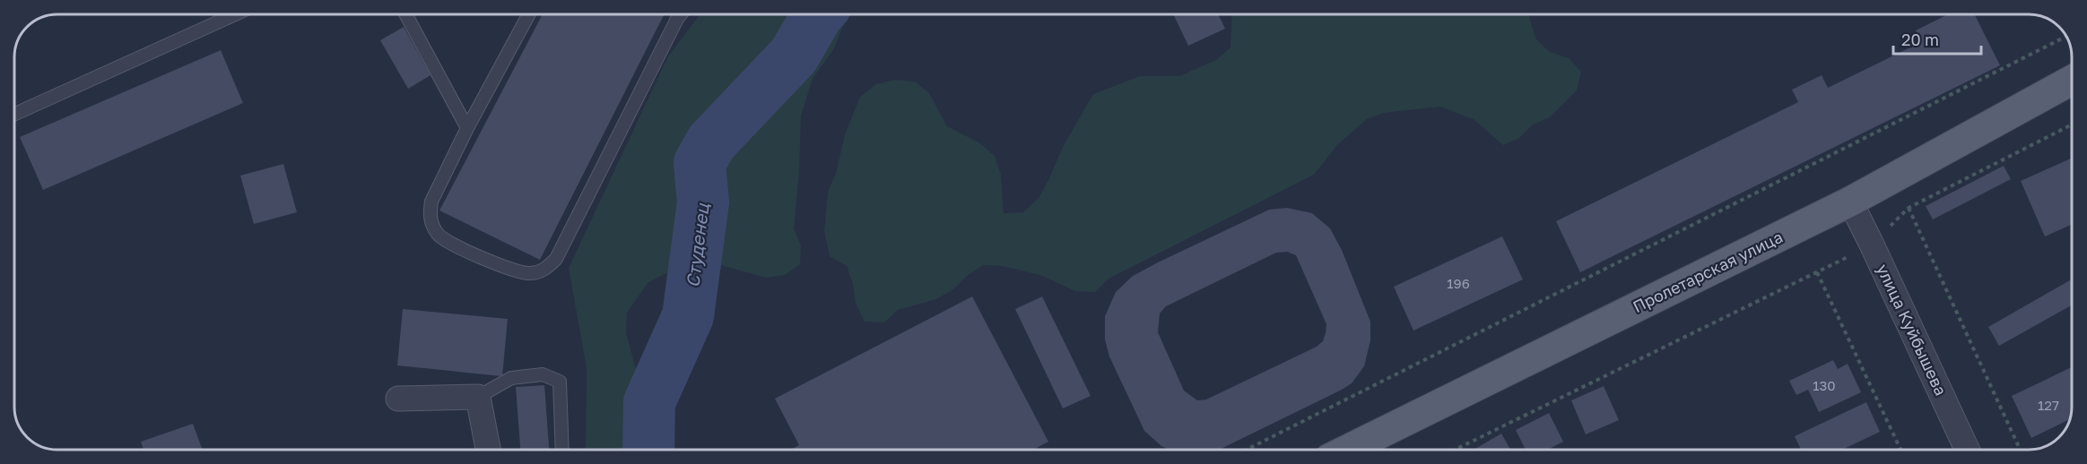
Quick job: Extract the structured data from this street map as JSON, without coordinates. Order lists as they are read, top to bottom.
{
  "streets": {
    "main road": ["Пролетарская улица"],
    "street": ["улица Куйбышева"]
  },
  "crossings": [
    ["Пролетарская улица", "улица Куйбышева"]
  ],
  "water": ["Студенец"],
  "house_numbers": ["196", "130", "127"],
  "scale_bar": "20 m"
}
